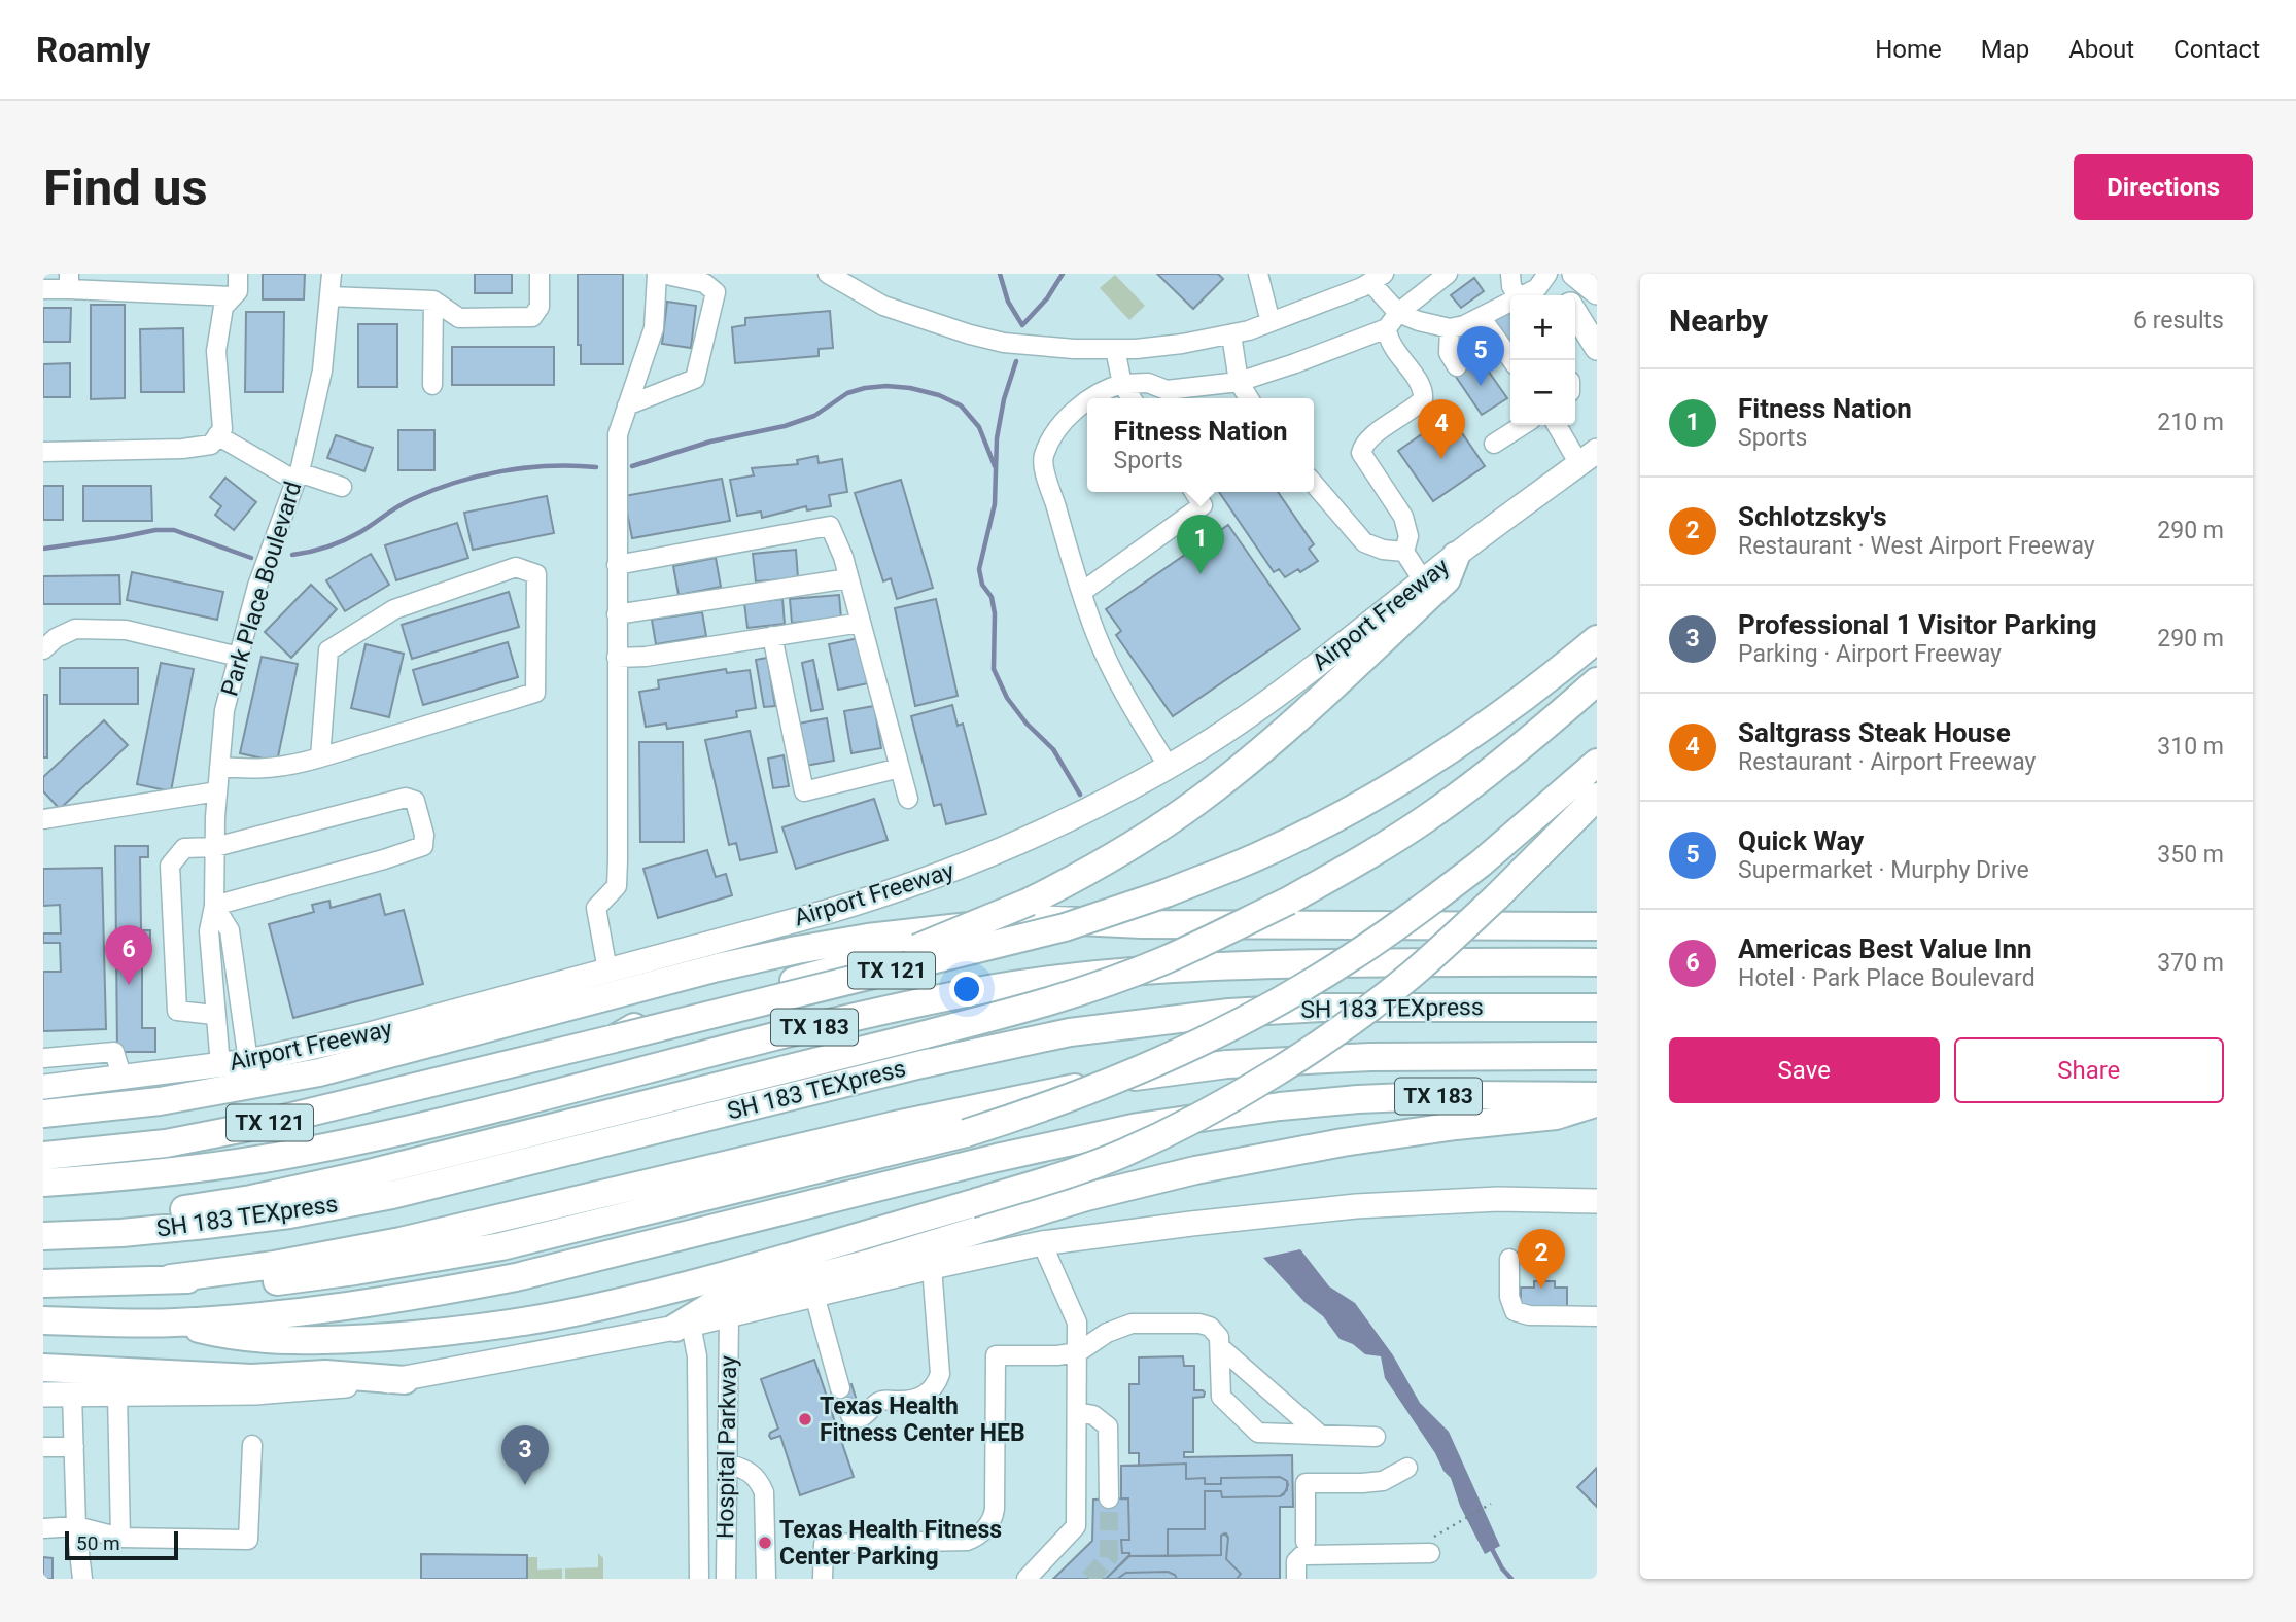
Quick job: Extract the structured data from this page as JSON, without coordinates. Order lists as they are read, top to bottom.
{
  "streets": {
    "highway": ["TX 121", "SH 183 TEXpress", "TX 183"],
    "main road": ["Airport Freeway"],
    "street": ["Park Place Boulevard", "Hospital Parkway"]
  },
  "crossings": [
    ["Park Place Boulevard", "Airport Freeway"]
  ],
  "places": ["Texas Health Fitness Center HEB", "Texas Health Fitness Center Parking"],
  "scale_bar": "50 m",
  "page": {
    "header": "Roamly",
    "nav": [
      "Home",
      "Map",
      "About",
      "Contact"
    ],
    "buttons": [
      "Directions",
      ["Save", "Share"]
    ],
    "title": "Find us",
    "heading": ["Nearby", "6 results"],
    "map_buttons": ["+", "−"],
    "pins": [
      "5",
      "4",
      "1",
      "6",
      "2",
      "3"
    ],
    "list": [
      {
        "mark": "1",
        "name": "Fitness Nation",
        "note": "Sports",
        "value": "210 m"
      },
      {
        "mark": "2",
        "name": "Schlotzsky's",
        "note": "Restaurant · West Airport Freeway",
        "value": "290 m"
      },
      {
        "mark": "3",
        "name": "Professional 1 Visitor Parking",
        "note": "Parking · Airport Freeway",
        "value": "290 m"
      },
      {
        "mark": "4",
        "name": "Saltgrass Steak House",
        "note": "Restaurant · Airport Freeway",
        "value": "310 m"
      },
      {
        "mark": "5",
        "name": "Quick Way",
        "note": "Supermarket · Murphy Drive",
        "value": "350 m"
      },
      {
        "mark": "6",
        "name": "Americas Best Value Inn",
        "note": "Hotel · Park Place Boulevard",
        "value": "370 m"
      }
    ],
    "popup": ["Fitness Nation", "Sports"],
    "scale": "50 m"
  }
}
